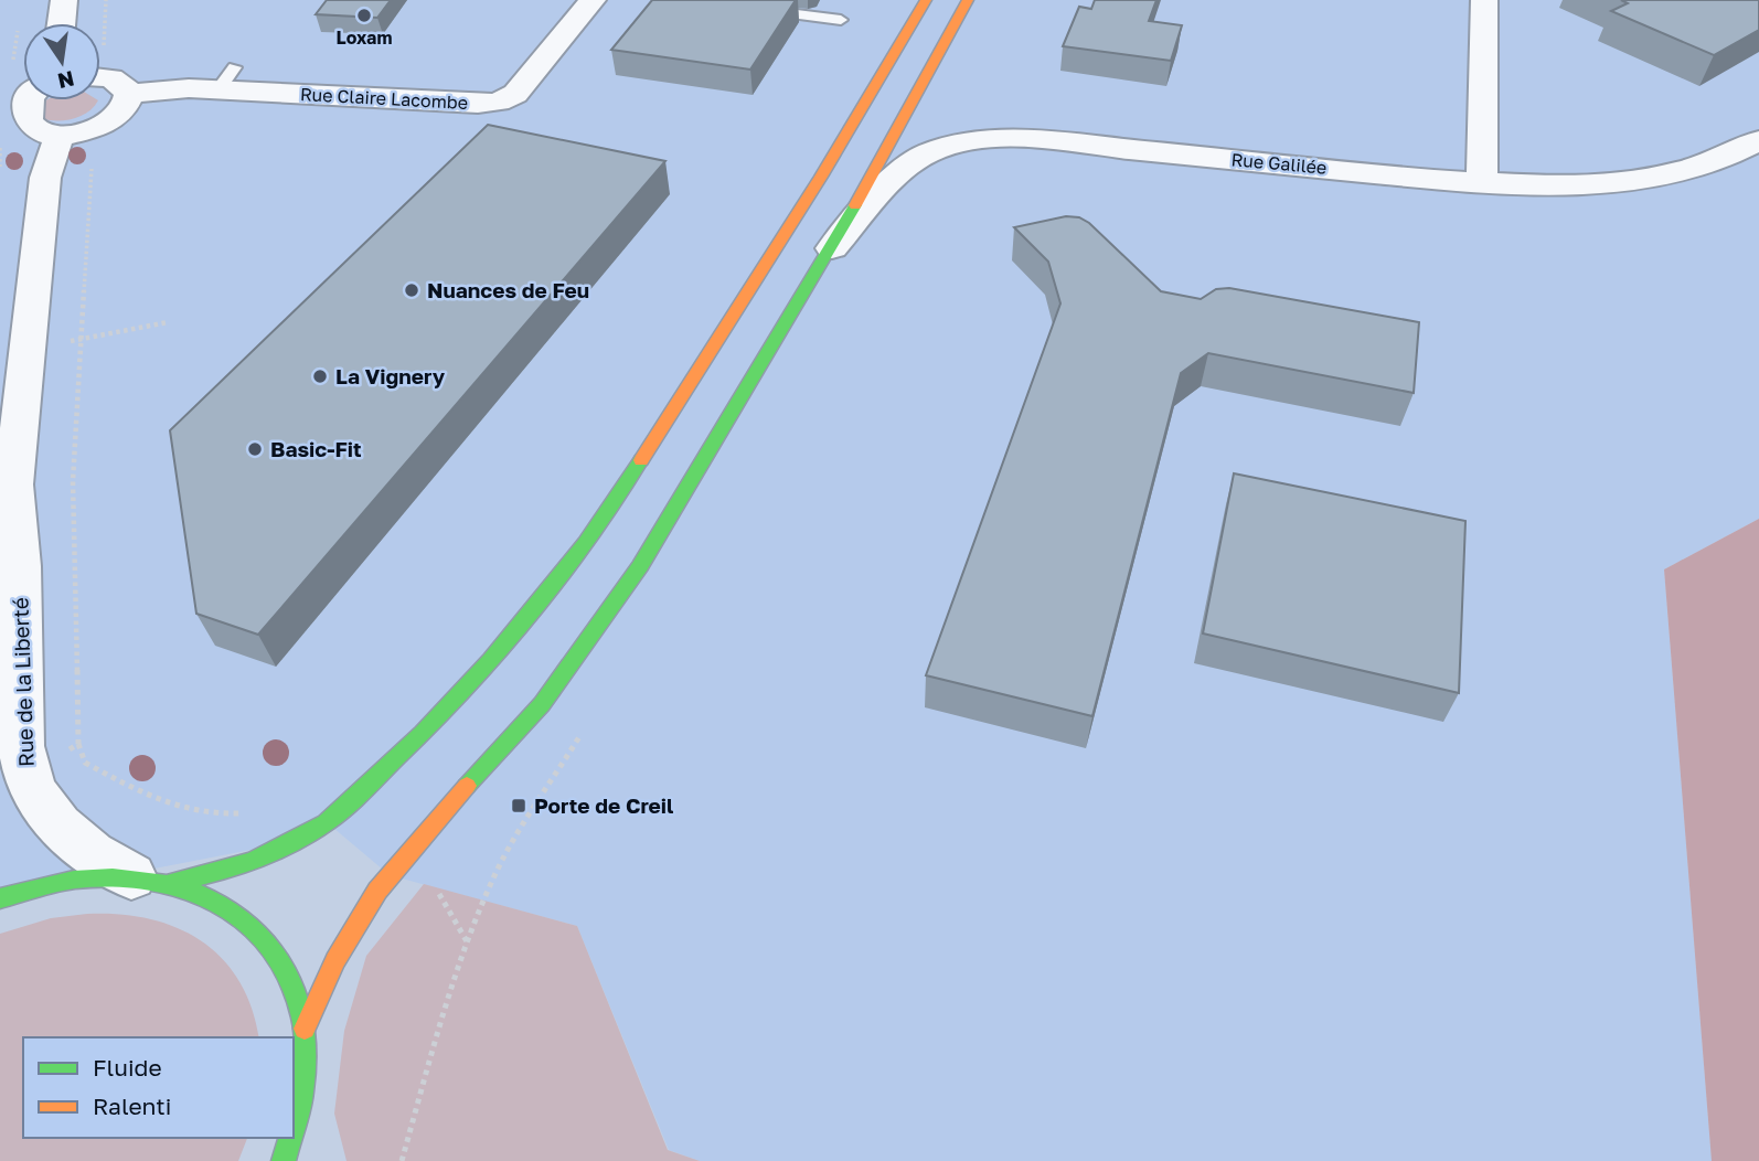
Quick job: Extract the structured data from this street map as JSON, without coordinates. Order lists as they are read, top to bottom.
{
  "streets": {
    "street": ["Rue Claire Lacombe", "Rue Galilée", "Rue de la Liberté"]
  },
  "places": {
    "other": [
      "Loxam",
      "Nuances de Feu",
      "La Vignery",
      "Basic-Fit"
    ],
    "transit": ["Porte de Creil"]
  },
  "legend": ["Fluide", "Ralenti"],
  "north": "bottom"
}
